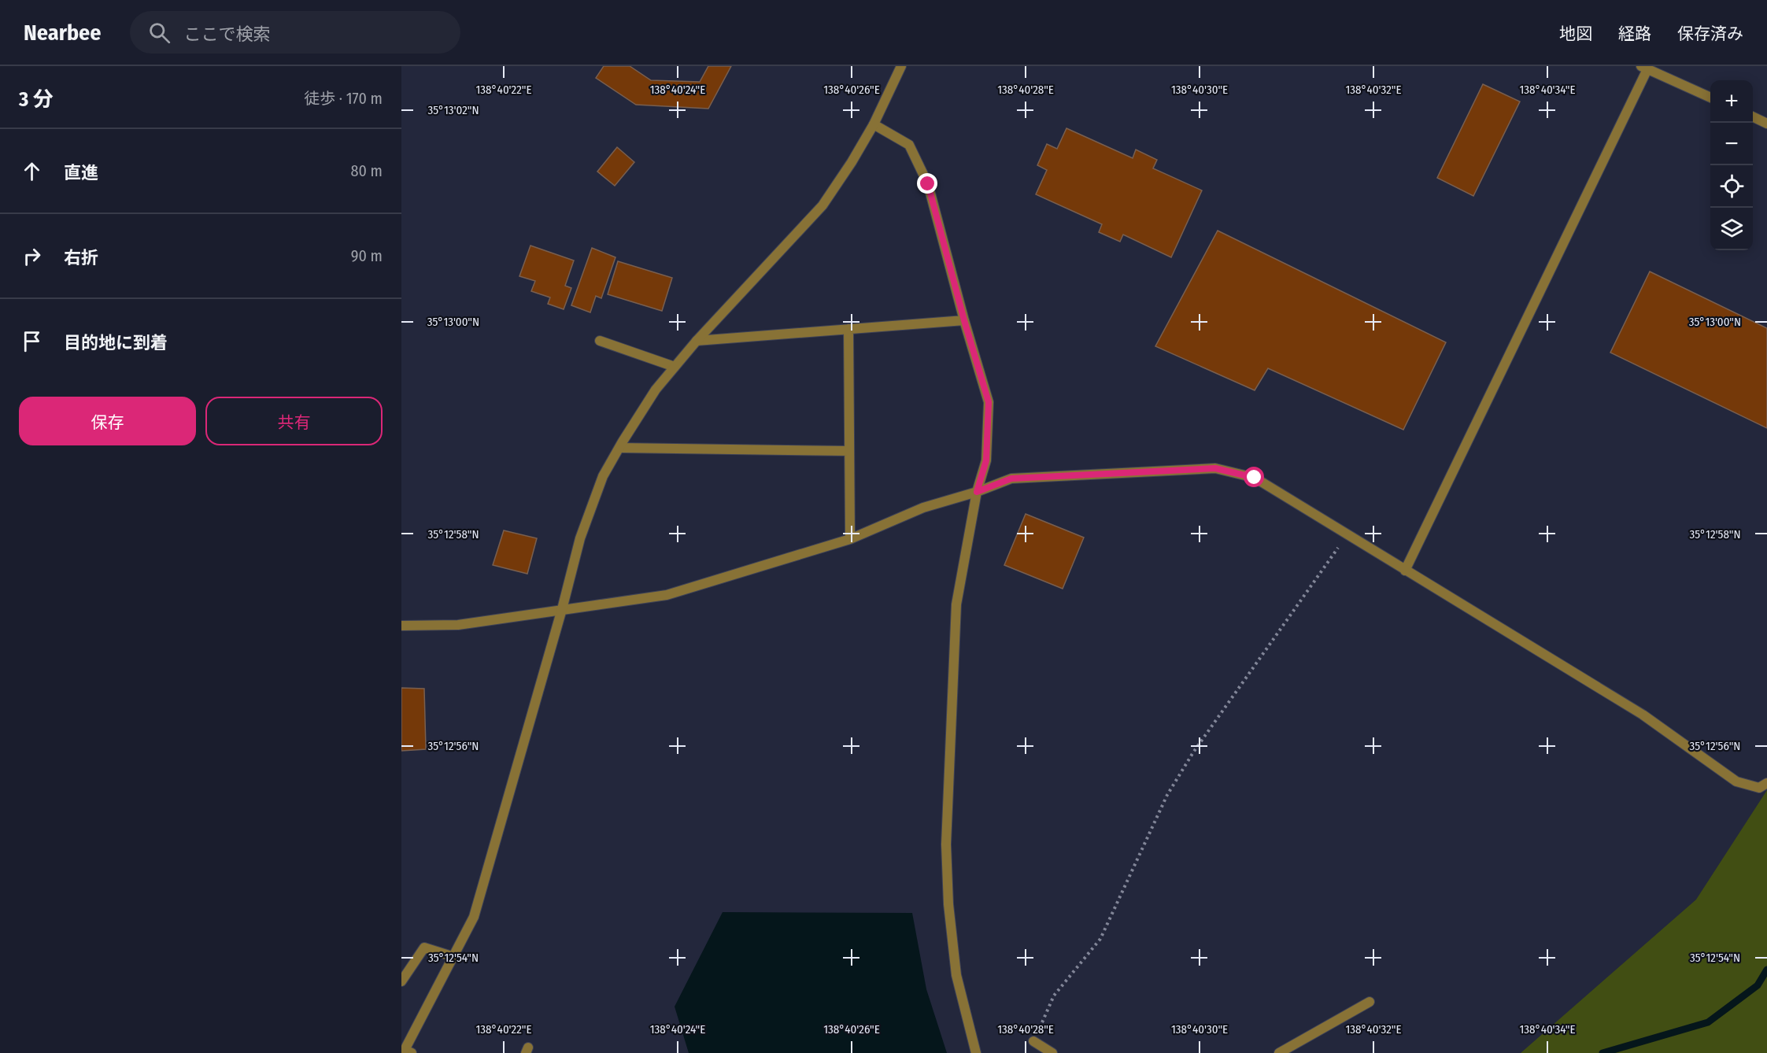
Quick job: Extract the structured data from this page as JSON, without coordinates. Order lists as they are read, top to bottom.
{
  "page": {
    "header": "Nearbee",
    "search": "ここで検索",
    "nav": ["地図", "経路", "保存済み"],
    "heading": ["3 分", "徒歩 · 170 m"],
    "map_buttons": ["+", "−"],
    "list": [
      ["直進", "80 m"],
      ["右折", "90 m"],
      "目的地に到着"
    ],
    "buttons": ["保存", "共有"]
  },
  "coordinates": [
    "138°40'22\"E",
    "138°40'24\"E",
    "138°40'26\"E",
    "138°40'28\"E",
    "138°40'30\"E",
    "138°40'32\"E",
    "138°40'34\"E",
    "35°13'02\"N",
    "35°13'00\"N",
    "35°12'58\"N",
    "35°12'56\"N",
    "35°12'54\"N"
  ]
}
